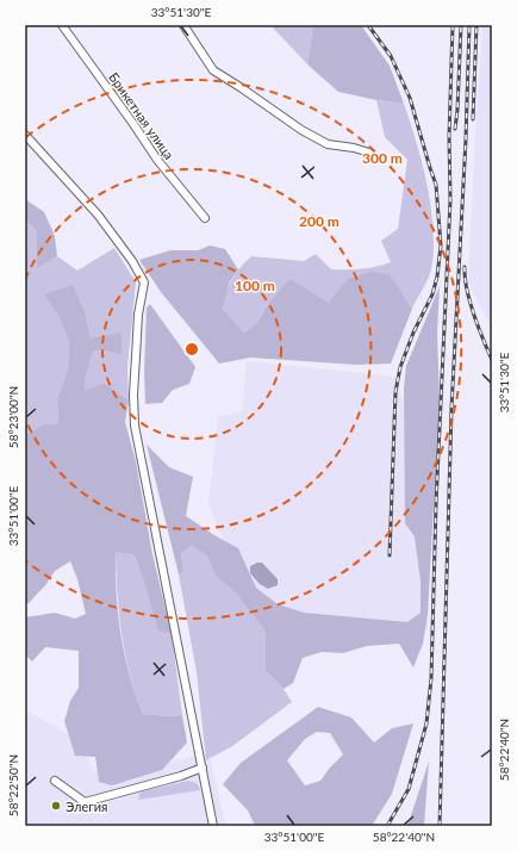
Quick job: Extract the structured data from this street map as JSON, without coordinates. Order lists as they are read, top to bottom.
{
  "streets": {
    "street": ["Брикетная улица"]
  },
  "places": ["Элегия"],
  "coordinates": [
    "33°51'30\"E",
    "58°23'00\"N",
    "33°51'00\"E",
    "58°22'40\"N",
    "58°22'50\"N"
  ],
  "rings": ["300 m", "200 m", "100 m"]
}
